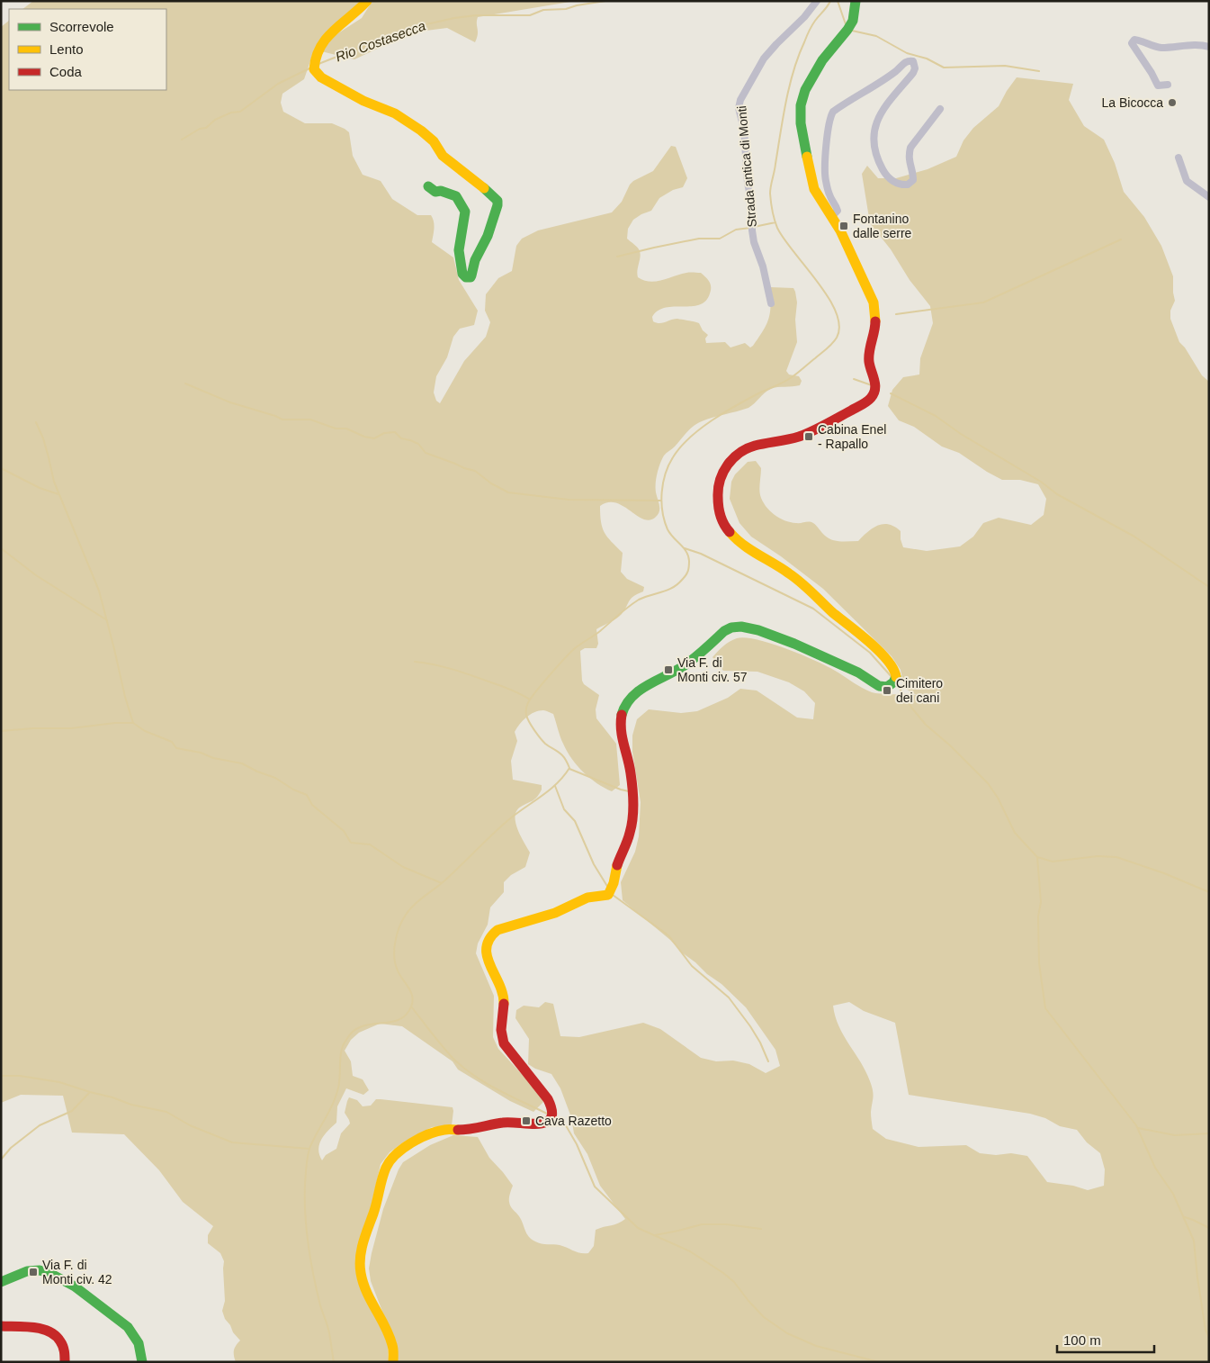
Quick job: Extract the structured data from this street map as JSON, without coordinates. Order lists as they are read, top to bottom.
{
  "streets": {
    "street": ["Strada antica di Monti"]
  },
  "water": ["Rio Costasecca"],
  "places": {
    "other": ["La Bicocca"],
    "transit": [
      "Fontanino dalle serre",
      "Cabina Enel - Rapallo",
      "Via F. di Monti civ. 57",
      "Cimitero dei cani",
      "Cava Razetto",
      "Via F. di Monti civ. 42"
    ]
  },
  "legend": ["Scorrevole", "Lento", "Coda"],
  "scale_bar": "100 m"
}
